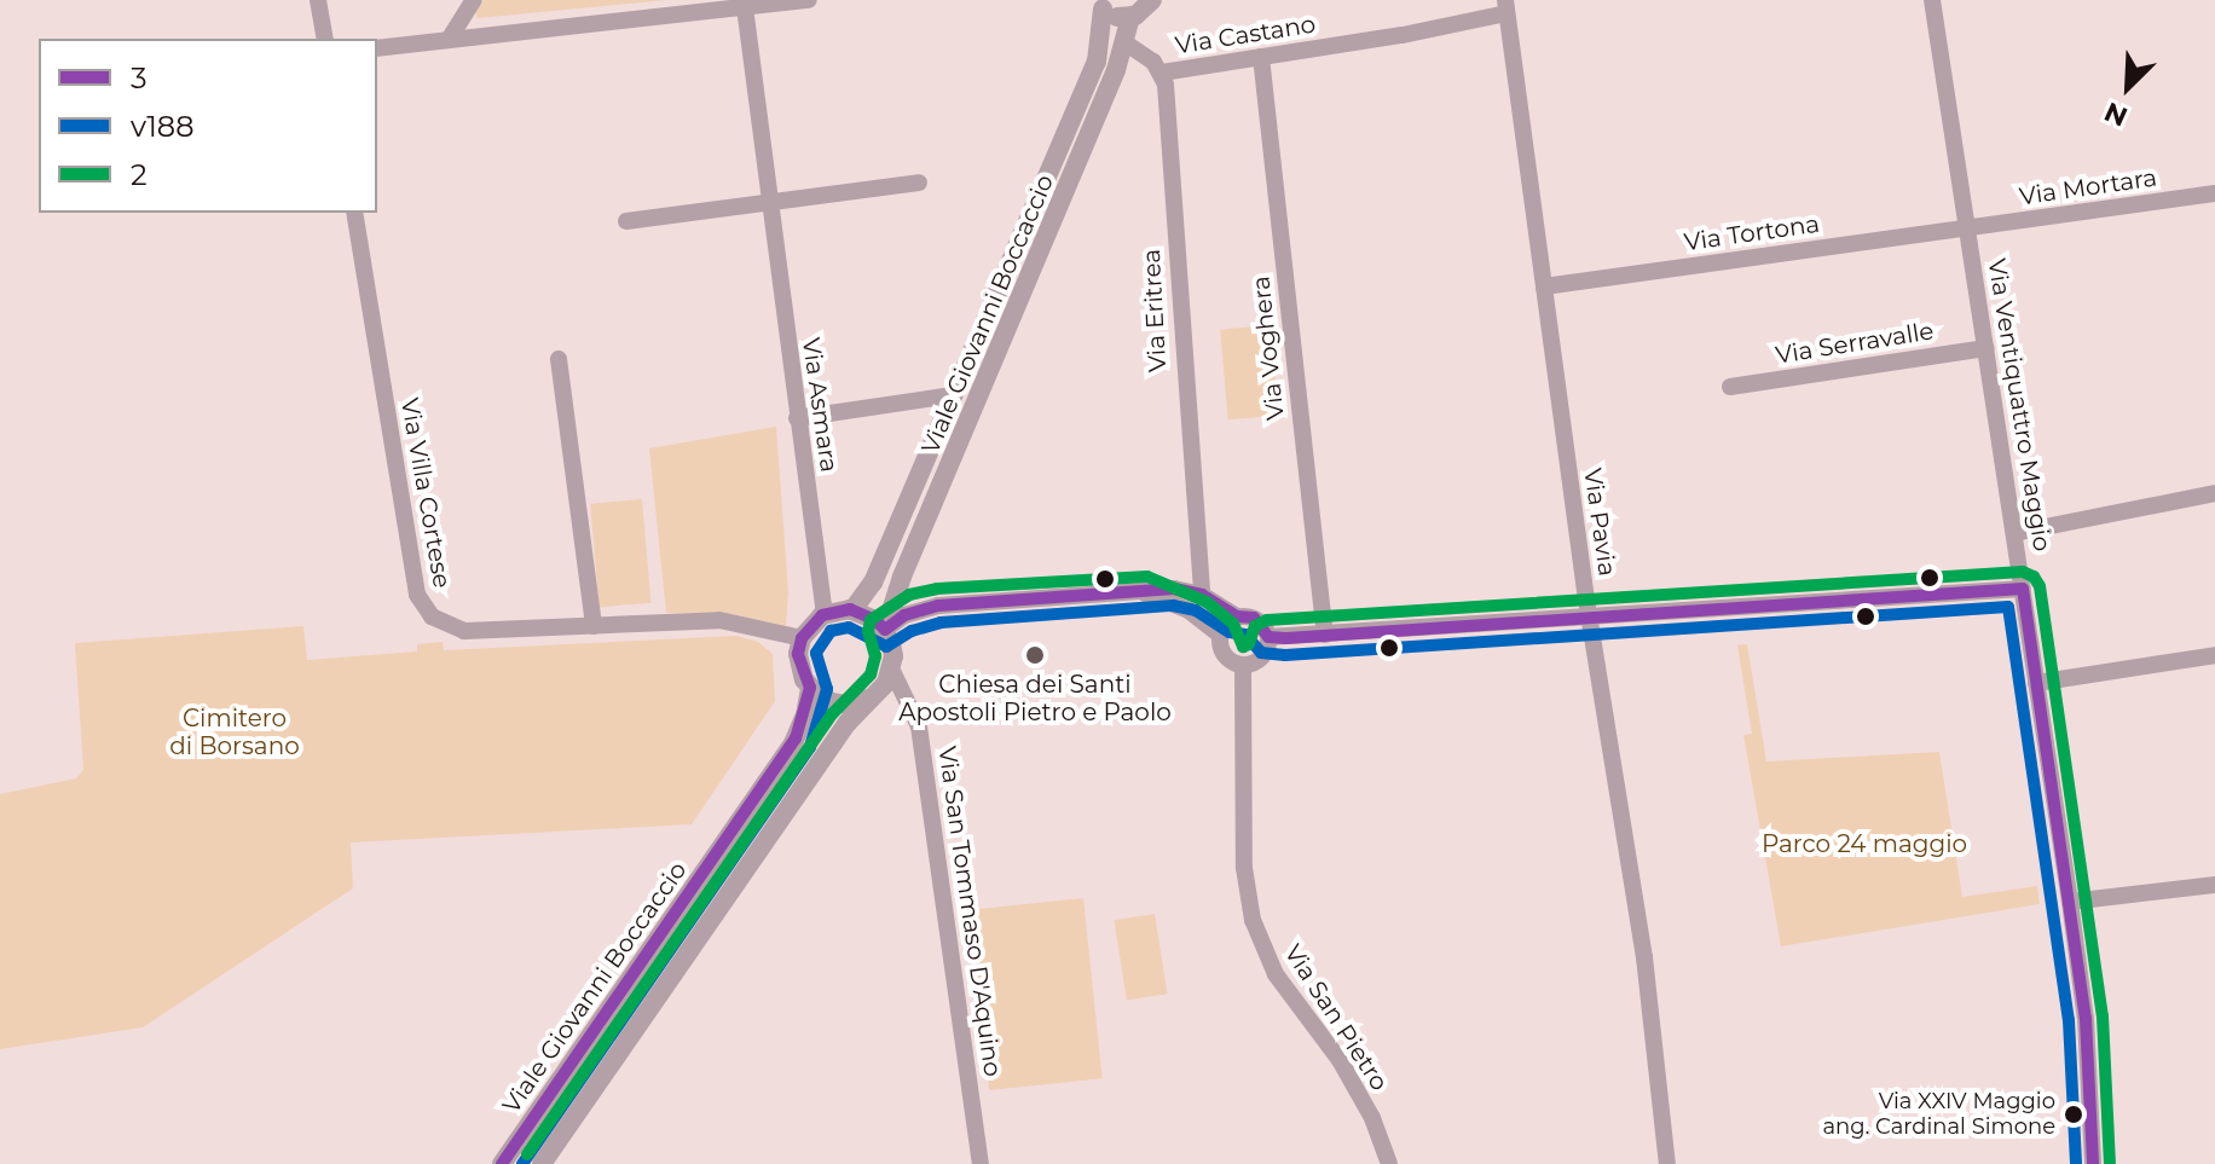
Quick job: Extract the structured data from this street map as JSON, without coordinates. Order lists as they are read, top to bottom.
{
  "streets": {
    "street": [
      "Via Castano",
      "Via Mortara",
      "Via Tortona",
      "Via Eritrea",
      "Viale Giovanni Boccaccio",
      "Via Serravalle",
      "Via Voghera",
      "Via Asmara",
      "Via Ventiquattro Maggio",
      "Via Villa Cortese",
      "Via Pavia",
      "Via San Tommaso D'Aquino",
      "Via San Pietro"
    ]
  },
  "crossings": [
    ["Via Castano", "Via Eritrea"],
    ["Via Castano", "Via Voghera"],
    ["Via Castano", "Via Pavia"],
    ["Via Mortara", "Via Tortona"],
    ["Via Mortara", "Via Ventiquattro Maggio"],
    ["Via Tortona", "Via Ventiquattro Maggio"],
    ["Via Tortona", "Via Pavia"],
    ["Viale Giovanni Boccaccio", "Via Asmara"],
    ["Viale Giovanni Boccaccio", "Via Villa Cortese"],
    ["Viale Giovanni Boccaccio", "Via San Tommaso D'Aquino"],
    ["Via Serravalle", "Via Ventiquattro Maggio"],
    ["Via Asmara", "Via Villa Cortese"],
    ["Via Asmara", "Via San Tommaso D'Aquino"],
    ["Via Villa Cortese", "Via San Tommaso D'Aquino"]
  ],
  "parks": ["Cimitero di Borsano", "Parco 24 maggio"],
  "places": ["Chiesa dei Santi Apostoli Pietro e Paolo", "Via XXIV Maggio ang. Cardinal Simone"],
  "lines": ["transit line 2", "transit line 3", "transit line v188"],
  "legend": ["3", "v188", "2"],
  "north": "bottom left"
}
